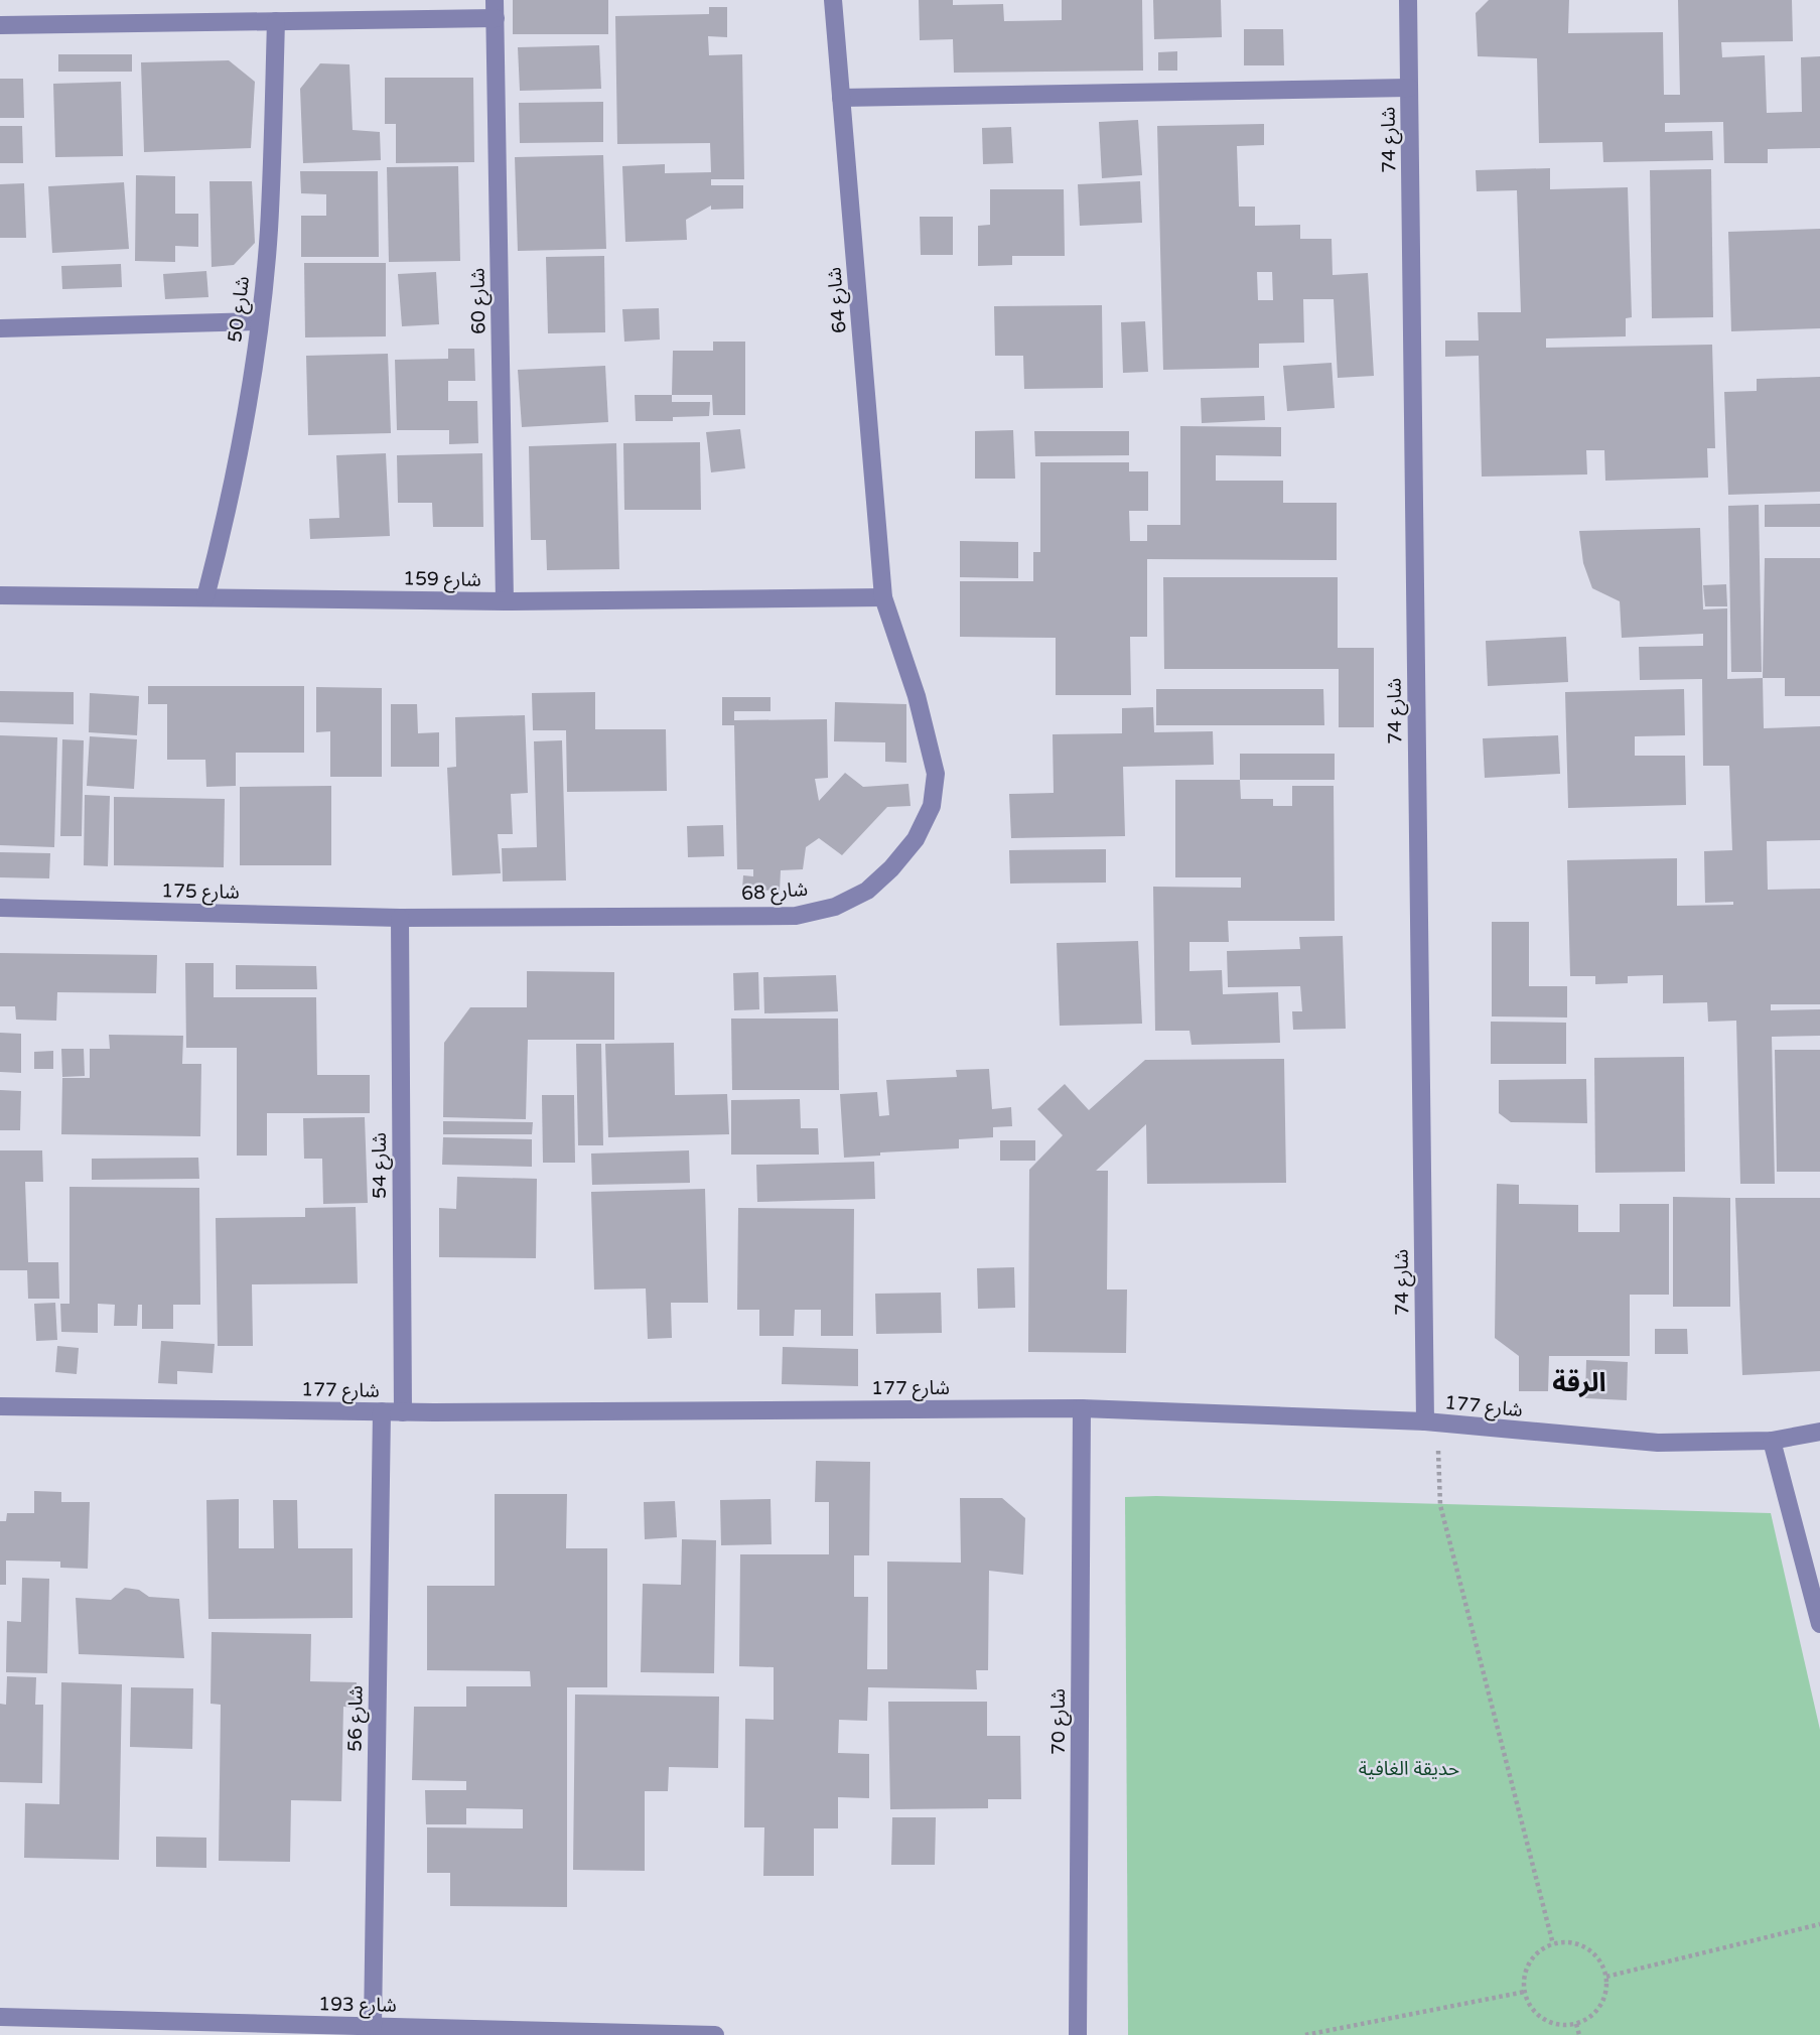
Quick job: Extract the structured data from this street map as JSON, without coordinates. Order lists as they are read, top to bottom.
{
  "streets": {
    "street": [
      "شارع 74",
      "شارع 64",
      "شارع 60",
      "شارع 50",
      "شارع 159",
      "شارع 175",
      "شارع 68",
      "شارع 54",
      "شارع 177",
      "شارع 56",
      "شارع 70",
      "شارع 193"
    ]
  },
  "crossings": [
    ["شارع 74", "شارع 177"],
    ["شارع 64", "شارع 159"],
    ["شارع 64", "شارع 68"],
    ["شارع 60", "شارع 159"],
    ["شارع 50", "شارع 159"],
    ["شارع 159", "شارع 68"],
    ["شارع 175", "شارع 68"],
    ["شارع 175", "شارع 54"],
    ["شارع 68", "شارع 54"],
    ["شارع 54", "شارع 177"],
    ["شارع 177", "شارع 56"],
    ["شارع 177", "شارع 70"],
    ["شارع 56", "شارع 193"]
  ],
  "districts": ["الرقة"],
  "parks": ["حديقة الغافية"]
}
